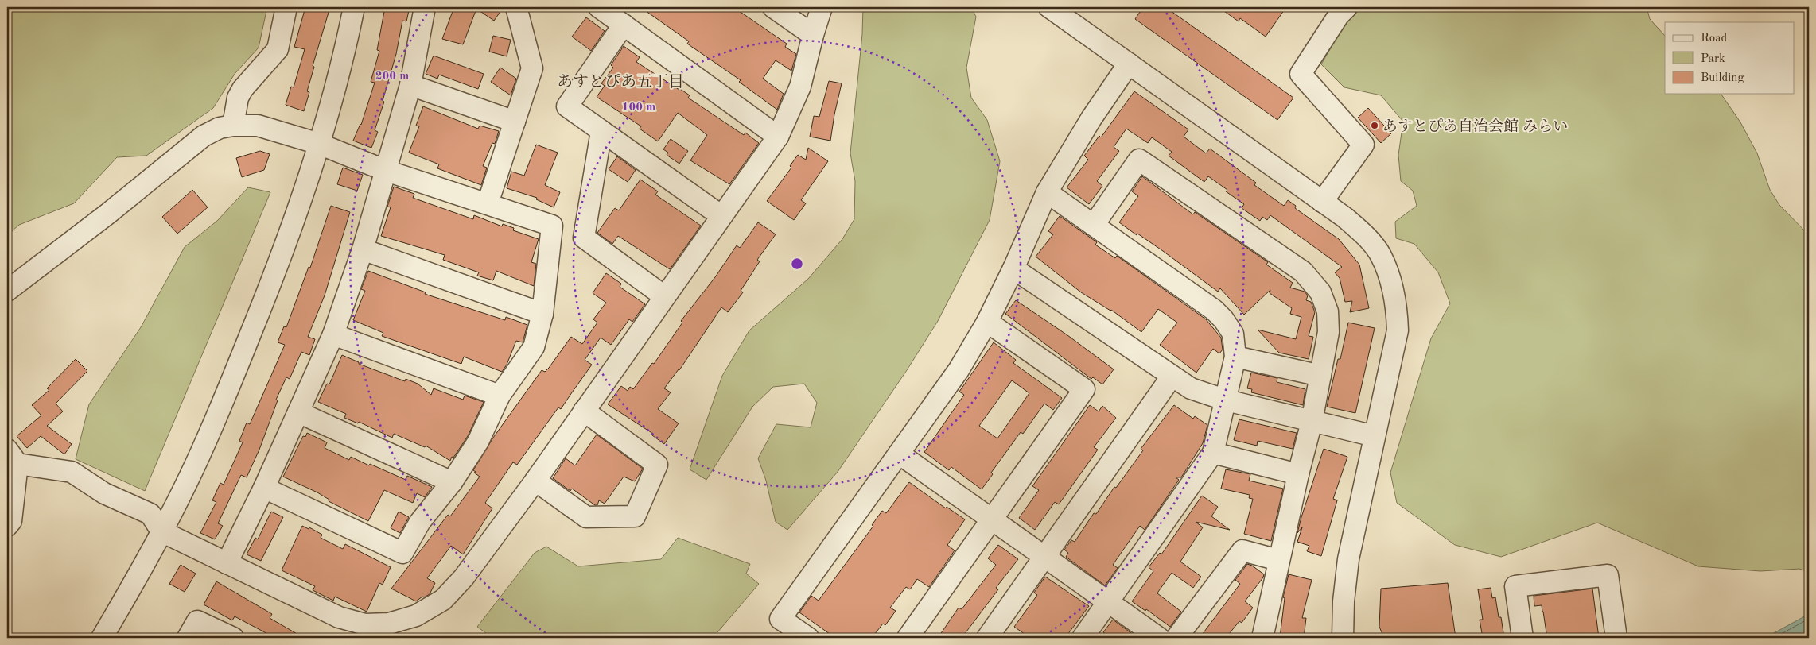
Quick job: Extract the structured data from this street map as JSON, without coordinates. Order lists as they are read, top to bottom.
{
  "districts": ["あすとぴあ五丁目"],
  "places": ["あすとぴあ自治会館 みらい"],
  "legend": ["Road", "Park", "Building"],
  "rings": ["200 m", "100 m"]
}
